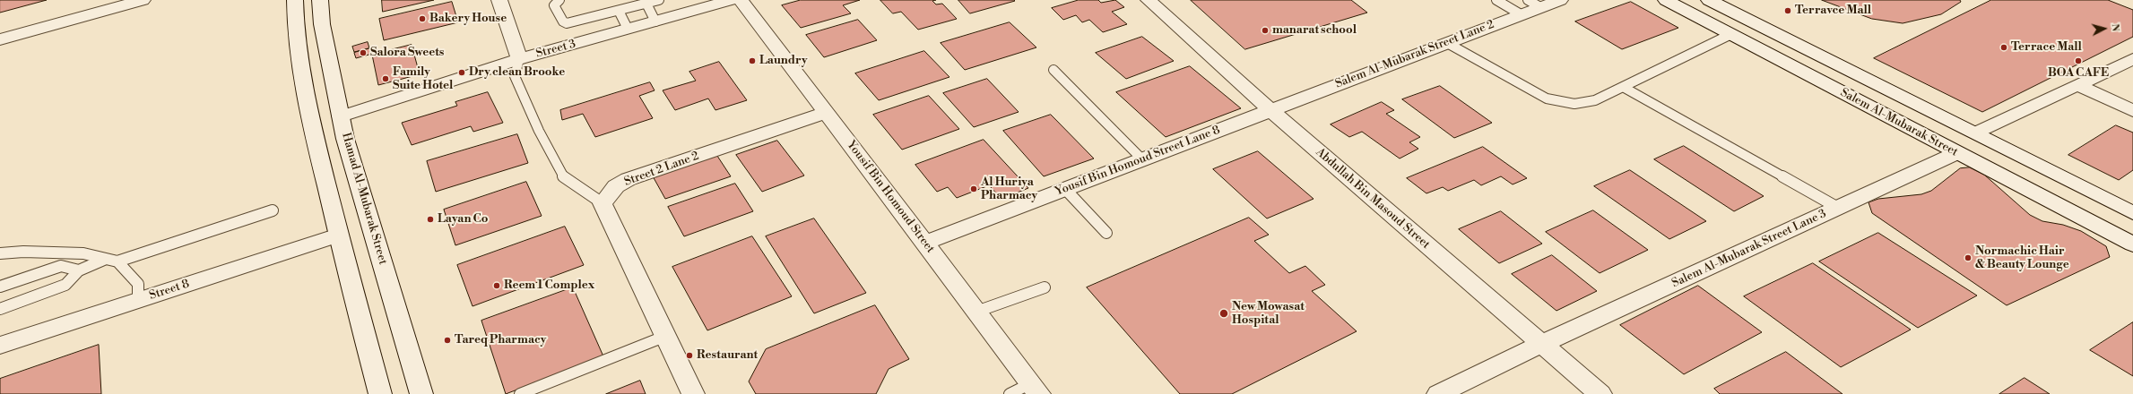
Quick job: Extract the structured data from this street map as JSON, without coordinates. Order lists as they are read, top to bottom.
{
  "streets": {
    "street": [
      "Street 3",
      "Salem Al-Mubarak Street Lane 2",
      "Salem Al-Mubarak Street",
      "Yousif Bin Homoud Street Lane 8",
      "Street 2 Lane 2",
      "Yousif Bin Homoud Street",
      "Hamad Al-Mubarak Street",
      "Abdullah Bin Masoud Street",
      "Salem Al-Mubarak Street Lane 3",
      "Street 8"
    ]
  },
  "crossings": [
    ["Street 3", "Hamad Al-Mubarak Street"],
    ["Salem Al-Mubarak Street Lane 2", "Yousif Bin Homoud Street Lane 8"],
    ["Salem Al-Mubarak Street Lane 2", "Abdullah Bin Masoud Street"],
    ["Salem Al-Mubarak Street", "Salem Al-Mubarak Street Lane 3"],
    ["Yousif Bin Homoud Street Lane 8", "Yousif Bin Homoud Street"],
    ["Yousif Bin Homoud Street Lane 8", "Abdullah Bin Masoud Street"],
    ["Street 2 Lane 2", "Yousif Bin Homoud Street"],
    ["Abdullah Bin Masoud Street", "Salem Al-Mubarak Street Lane 3"]
  ],
  "places": [
    "Terravce Mall",
    "Bakery House",
    "manarat school",
    "Terrace Mall",
    "Salora Sweets",
    "Laundry",
    "BOA CAFE",
    "Dry clean Brooke",
    "Family Suite Hotel",
    "Al Huriya Pharmacy",
    "Layan Co",
    "Normachic Hair & Beauty Lounge",
    "Reem 1 Complex",
    "New Mowasat Hospital",
    "Tareq Pharmacy",
    "Restaurant"
  ],
  "north": "right"
}
